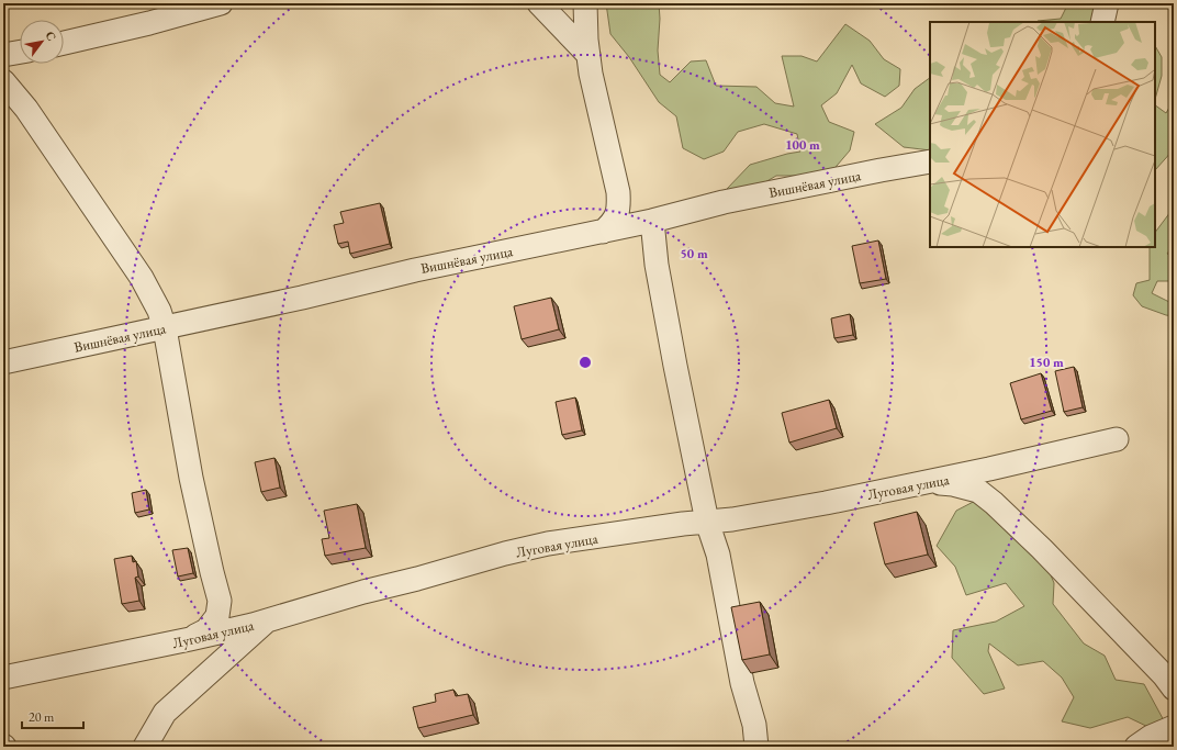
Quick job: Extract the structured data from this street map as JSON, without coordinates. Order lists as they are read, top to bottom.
{
  "streets": {
    "street": ["Вишнёвая улица", "Луговая улица"]
  },
  "scale_bar": "20 m",
  "north": "top right",
  "rings": ["100 m", "50 m", "150 m"]
}
